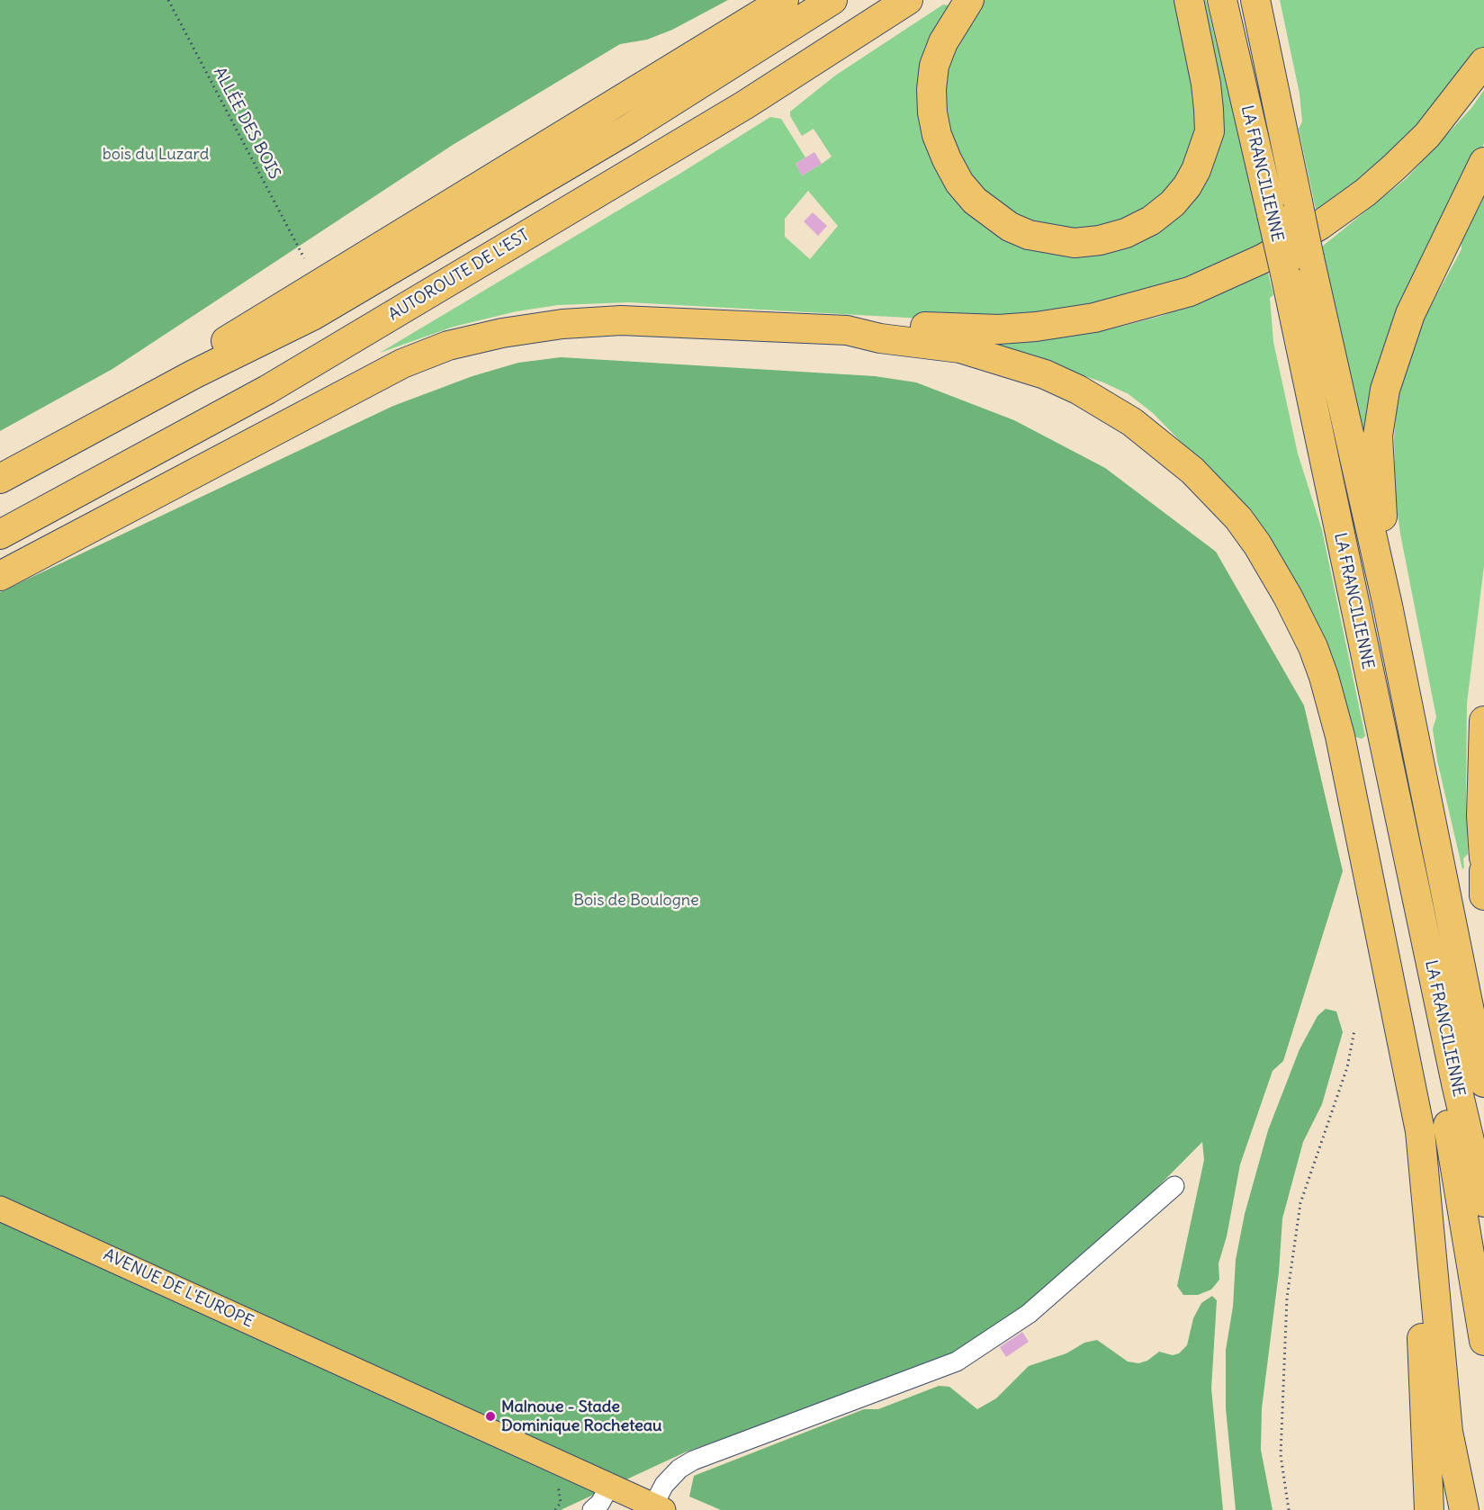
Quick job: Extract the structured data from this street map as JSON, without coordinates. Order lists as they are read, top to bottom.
{
  "streets": {
    "highway": ["LA FRANCILIENNE", "AUTOROUTE DE L’EST"],
    "main road": ["AVENUE DE L'EUROPE"],
    "path": ["ALLÉE DES BOIS"]
  },
  "parks": ["bois du Luzard", "Bois de Boulogne"],
  "places": ["Malnoue - Stade Dominique Rocheteau"]
}
